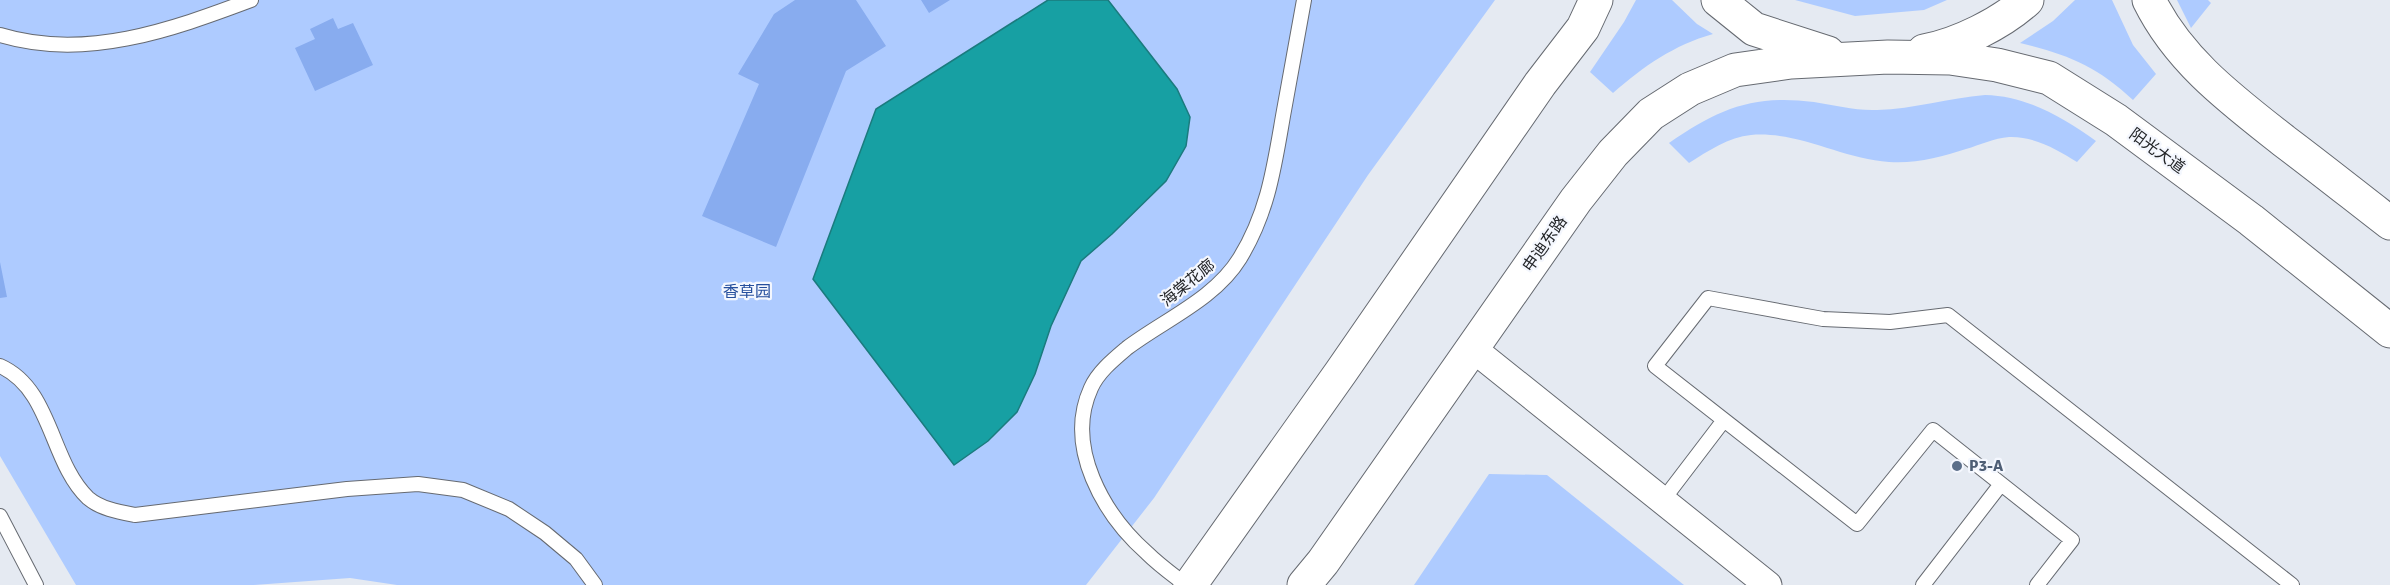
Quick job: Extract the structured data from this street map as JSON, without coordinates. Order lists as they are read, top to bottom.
{
  "streets": {
    "street": ["阳光大道", "申迪东路"],
    "lane": ["海棠花廊"]
  },
  "crossings": [
    ["阳光大道", "申迪东路"]
  ],
  "parks": ["香草园"],
  "places": ["P3-A"]
}
